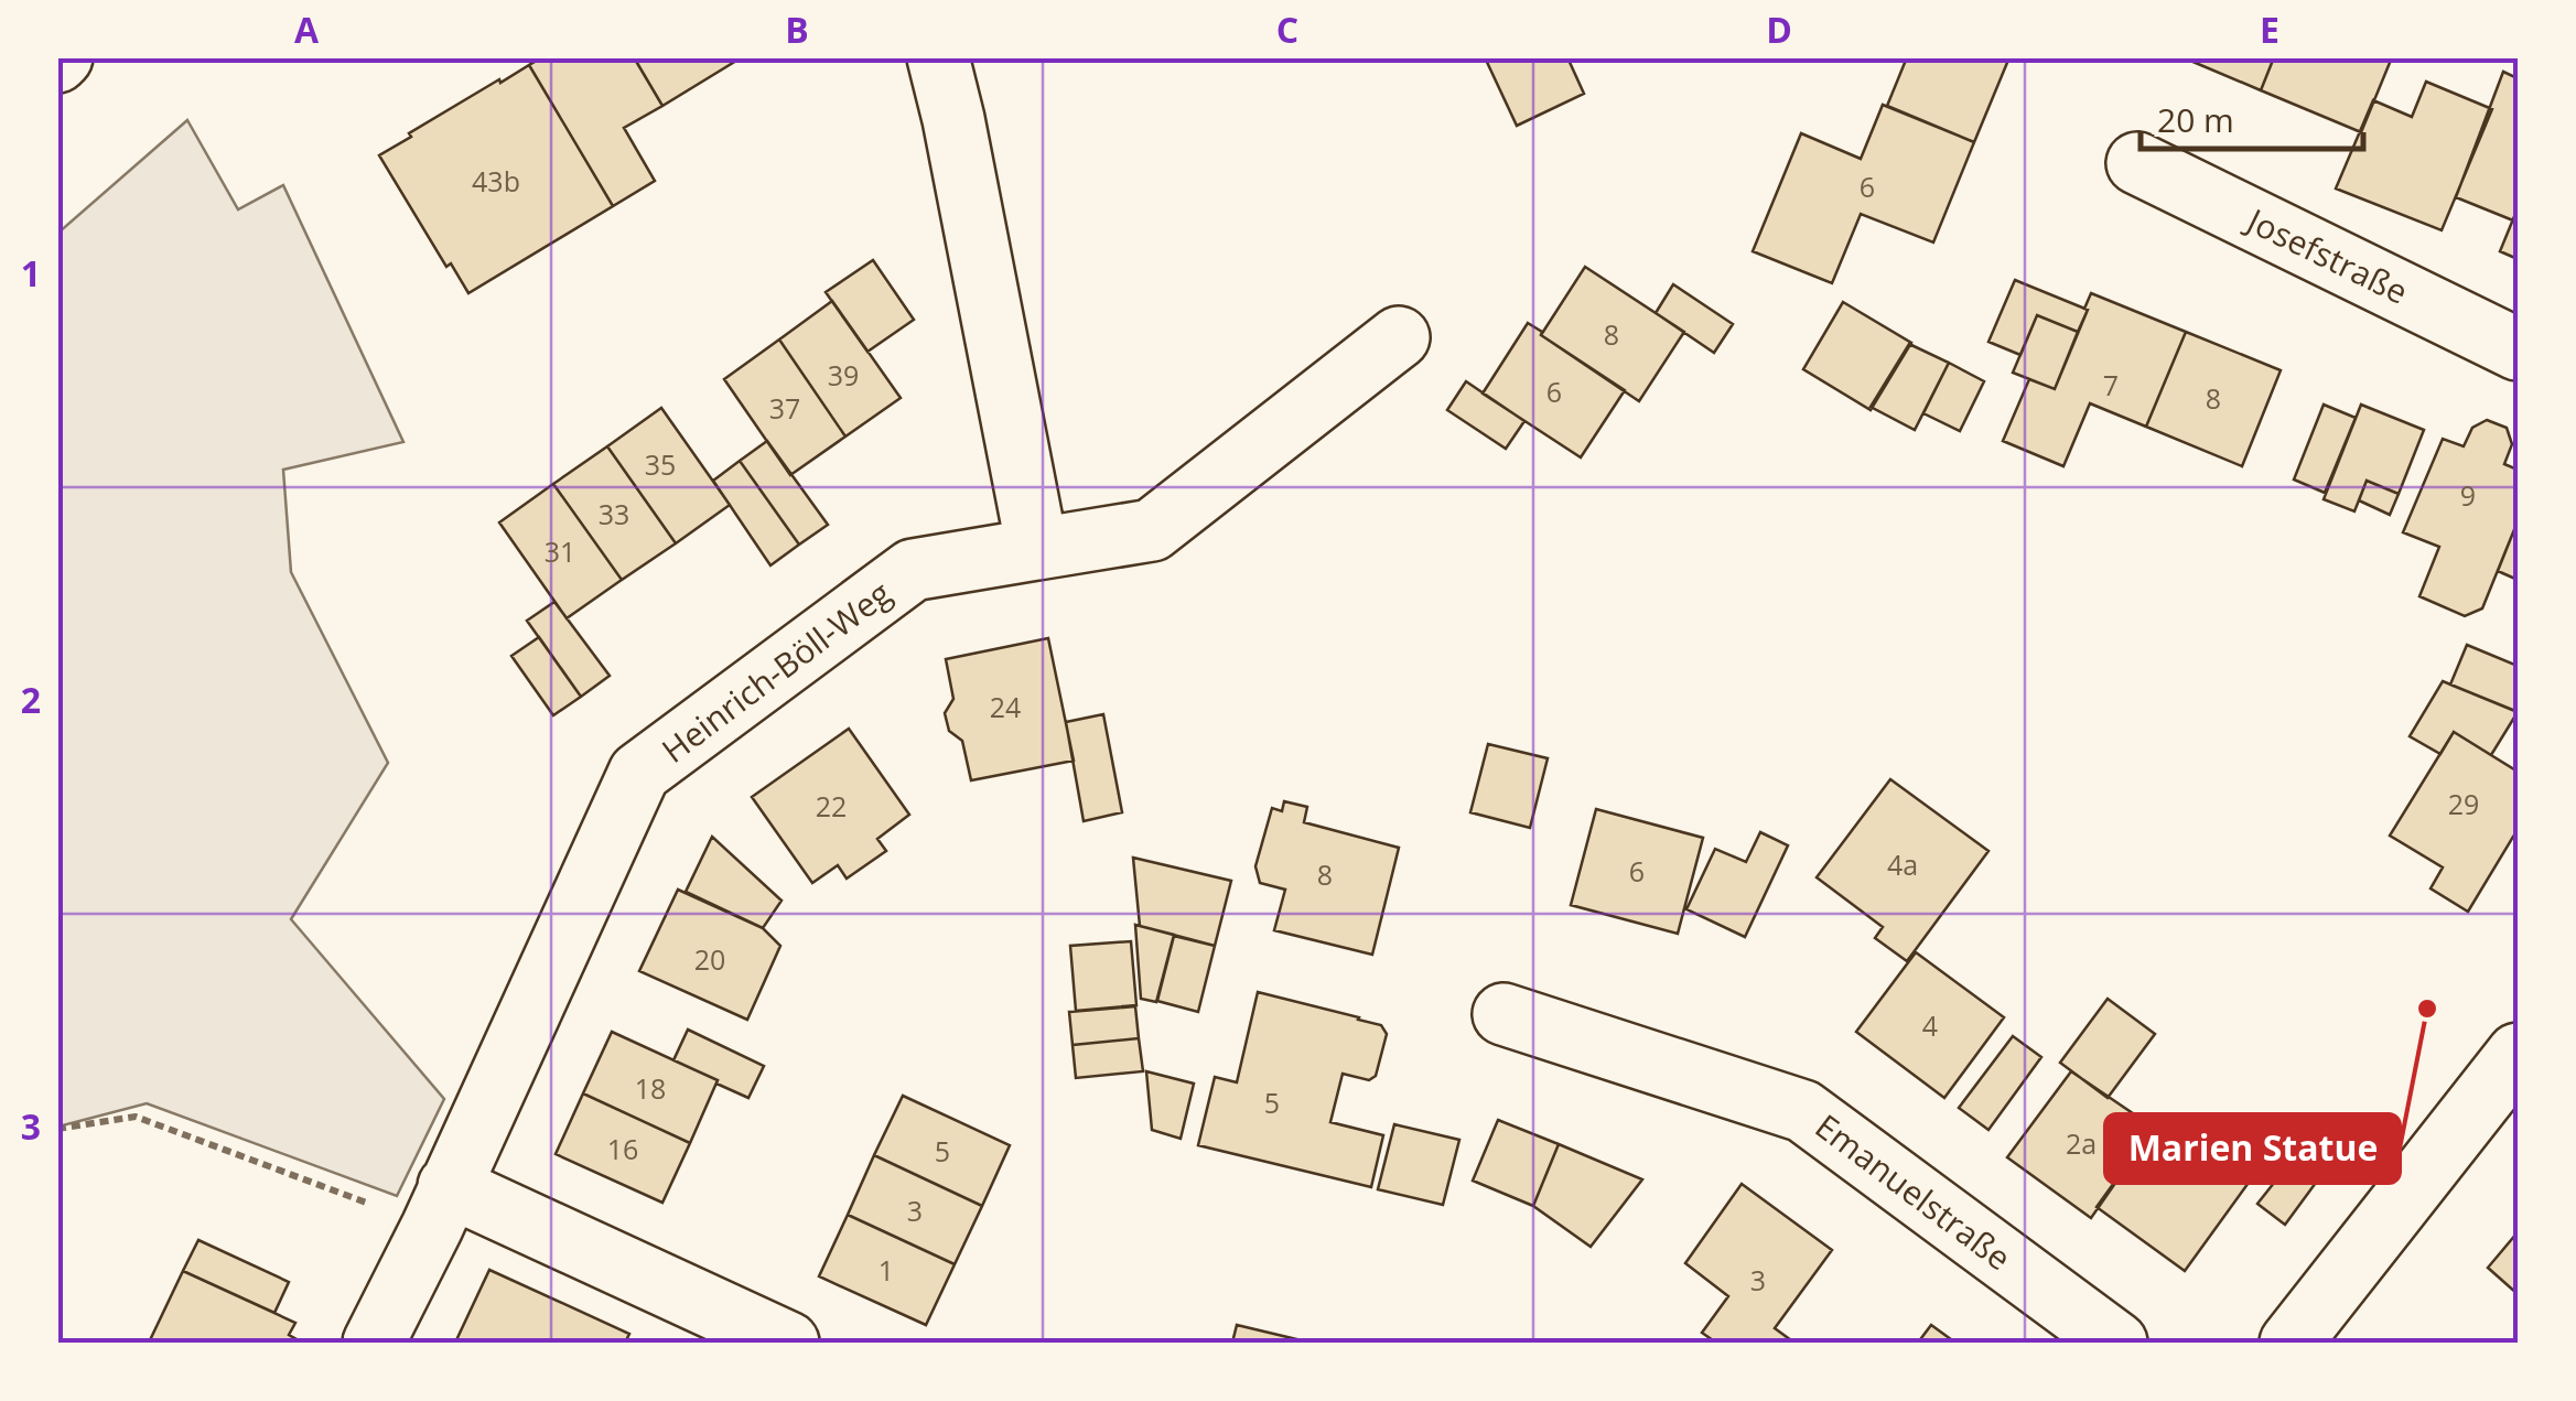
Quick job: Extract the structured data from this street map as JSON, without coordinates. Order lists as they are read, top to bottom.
{
  "streets": {
    "street": ["Josefstraße", "Heinrich-Böll-Weg", "Emanuelstraße"]
  },
  "places": ["Marien Statue"],
  "house_numbers": [
    "43b",
    "6",
    "8",
    "39",
    "7",
    "6",
    "8",
    "37",
    "35",
    "9",
    "33",
    "31",
    "24",
    "29",
    "22",
    "4a",
    "6",
    "8",
    "20",
    "4",
    "18",
    "5",
    "2a",
    "16",
    "5",
    "3",
    "1",
    "3"
  ],
  "scale_bar": "20 m",
  "grid": {
    "columns": [
      "A",
      "B",
      "C",
      "D",
      "E"
    ],
    "rows": ["1", "2", "3"]
  }
}
